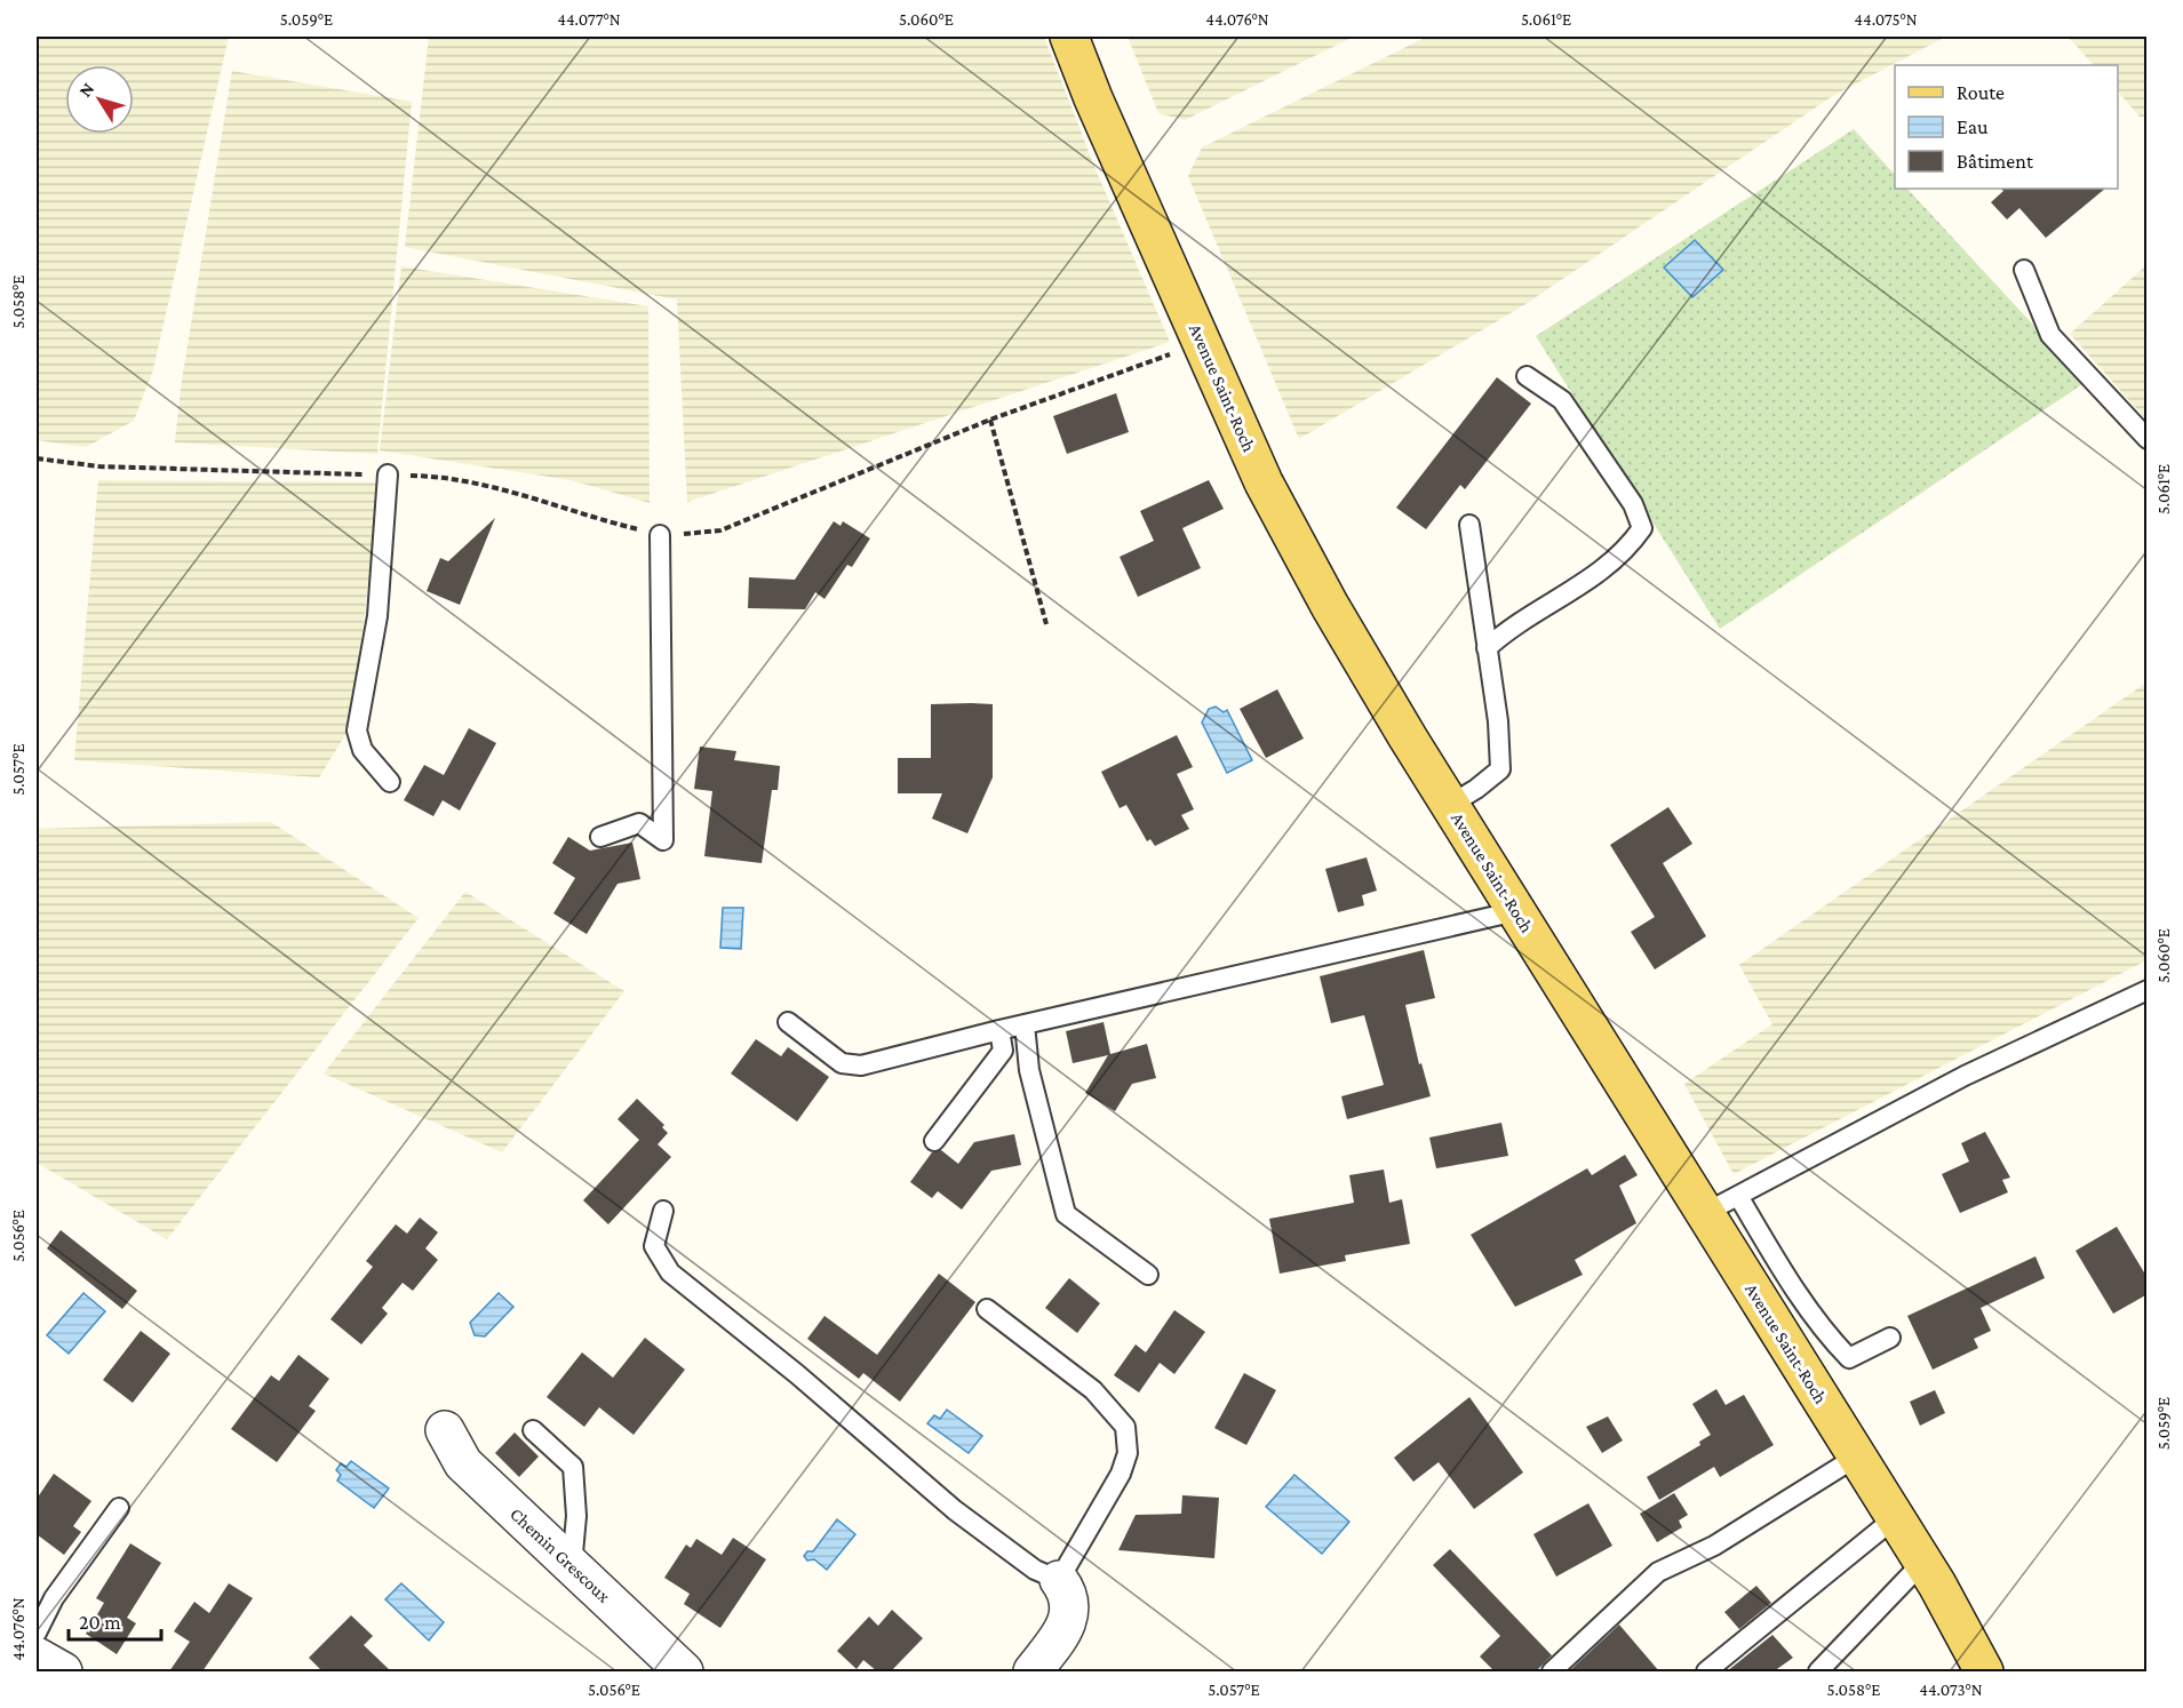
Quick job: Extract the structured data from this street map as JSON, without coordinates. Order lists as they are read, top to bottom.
{
  "streets": {
    "main road": ["Avenue Saint-Roch"],
    "street": ["Chemin Grescoux"]
  },
  "legend": ["Route", "Eau", "Bâtiment"],
  "scale_bar": "20 m",
  "north": "top left",
  "coordinates": [
    "5.059°E",
    "44.077°N",
    "5.060°E",
    "44.076°N",
    "5.061°E",
    "44.075°N",
    "5.058°E",
    "5.057°E",
    "5.056°E",
    "44.073°N"
  ]
}
